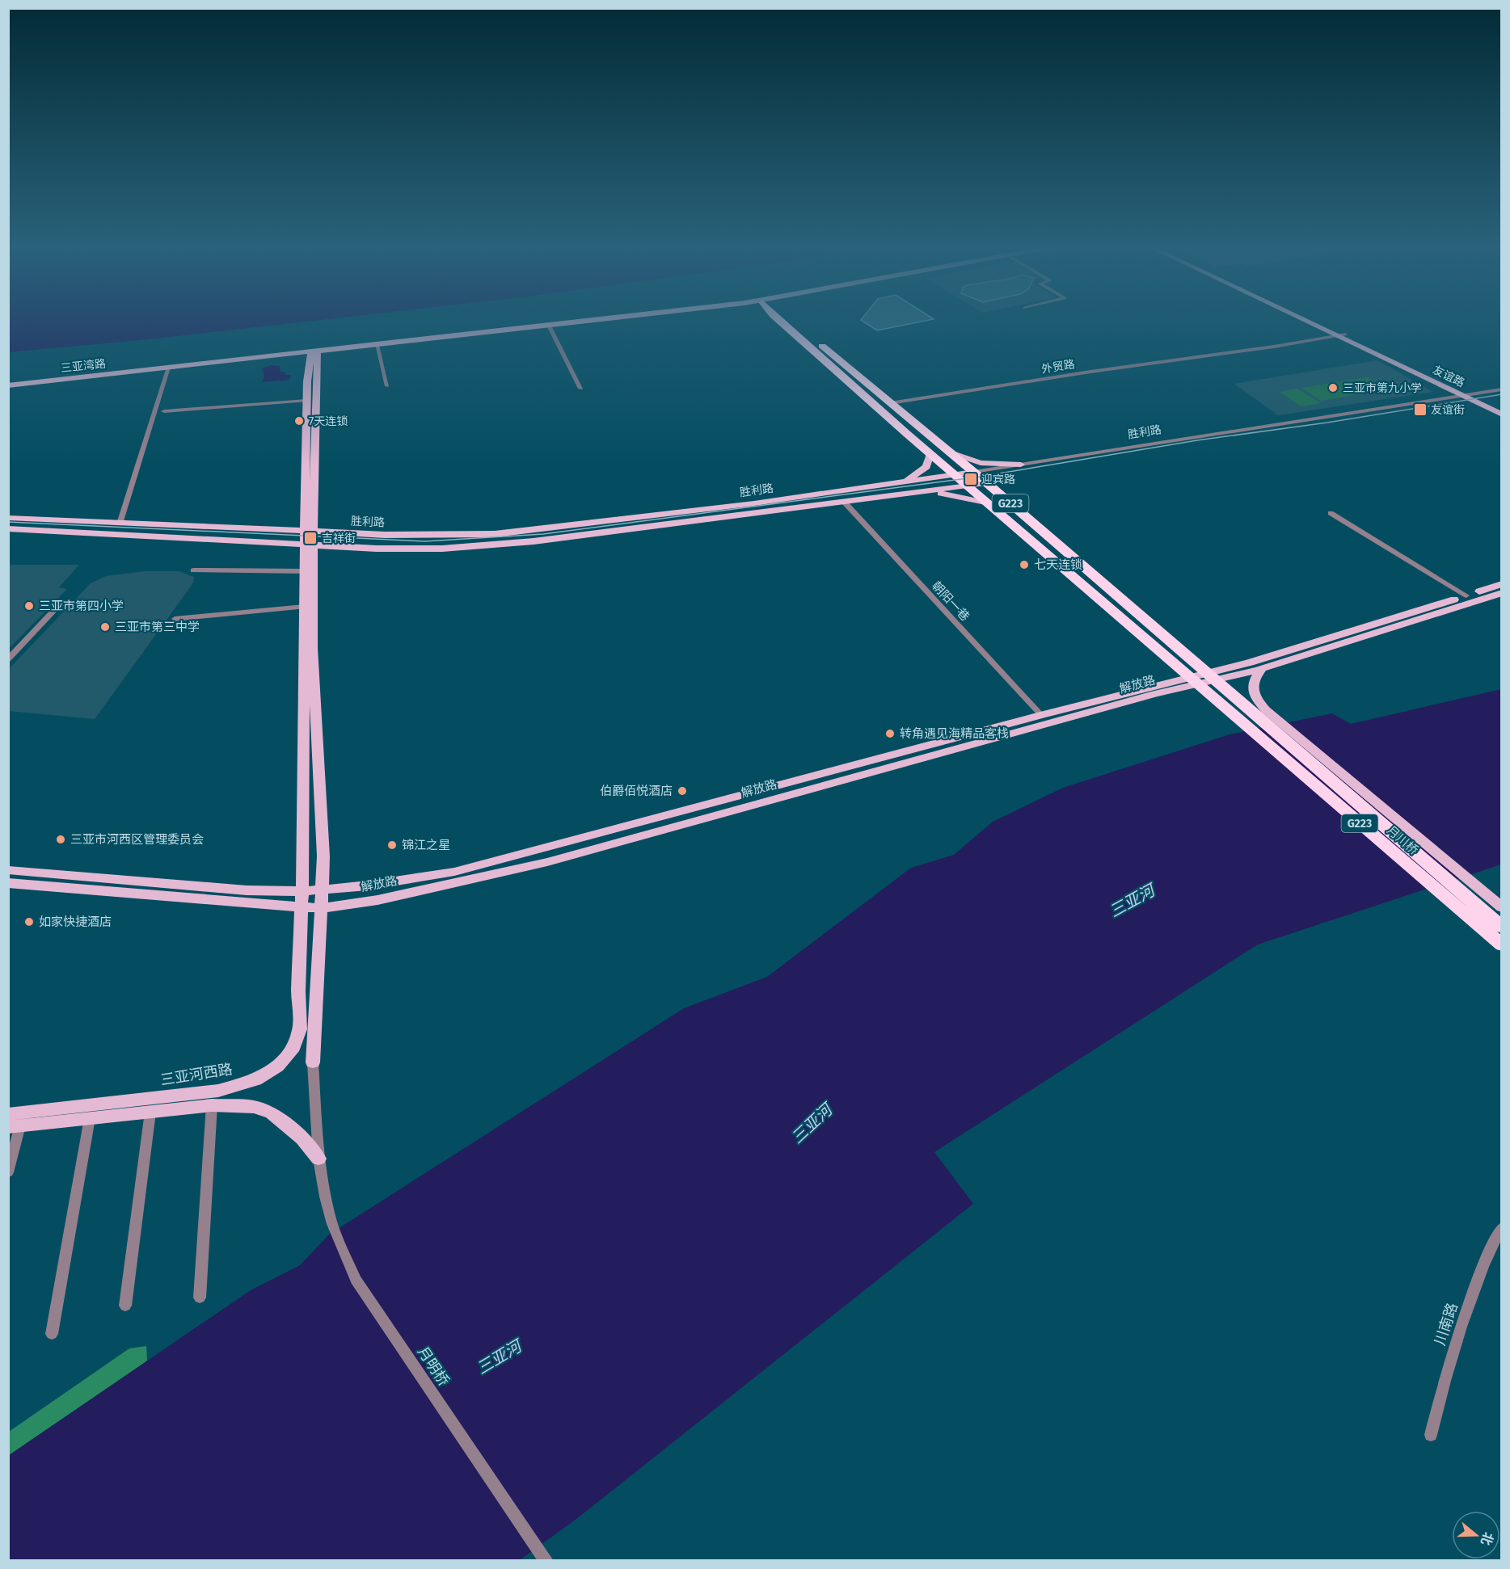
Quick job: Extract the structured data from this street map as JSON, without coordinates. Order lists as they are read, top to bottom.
{
  "streets": {
    "highway": ["G223", "月川桥"],
    "main road": [
      "三亚湾路",
      "友谊路",
      "胜利路",
      "解放路",
      "三亚河西路"
    ],
    "street": [
      "外贸路",
      "朝阳一巷",
      "川南路",
      "月明桥"
    ]
  },
  "crossings": [
    ["外贸路", "友谊路"],
    ["外贸路", "G223"],
    ["友谊路", "胜利路"],
    ["胜利路", "G223"],
    ["胜利路", "朝阳一巷"],
    ["G223", "解放路"],
    ["G223", "月川桥"],
    ["朝阳一巷", "解放路"],
    ["解放路", "月川桥"],
    ["解放路", "三亚河西路"]
  ],
  "water": ["三亚河"],
  "places": {
    "other": [
      "三亚市第九小学",
      "7天连锁",
      "七天连锁",
      "三亚市第四小学",
      "三亚市第三中学",
      "转角遇见海精品客栈",
      "伯爵佰悦酒店",
      "三亚市河西区管理委员会",
      "锦江之星",
      "如家快捷酒店"
    ],
    "transit": ["友谊街", "迎宾路", "吉祥街"]
  },
  "north": "right"
}
